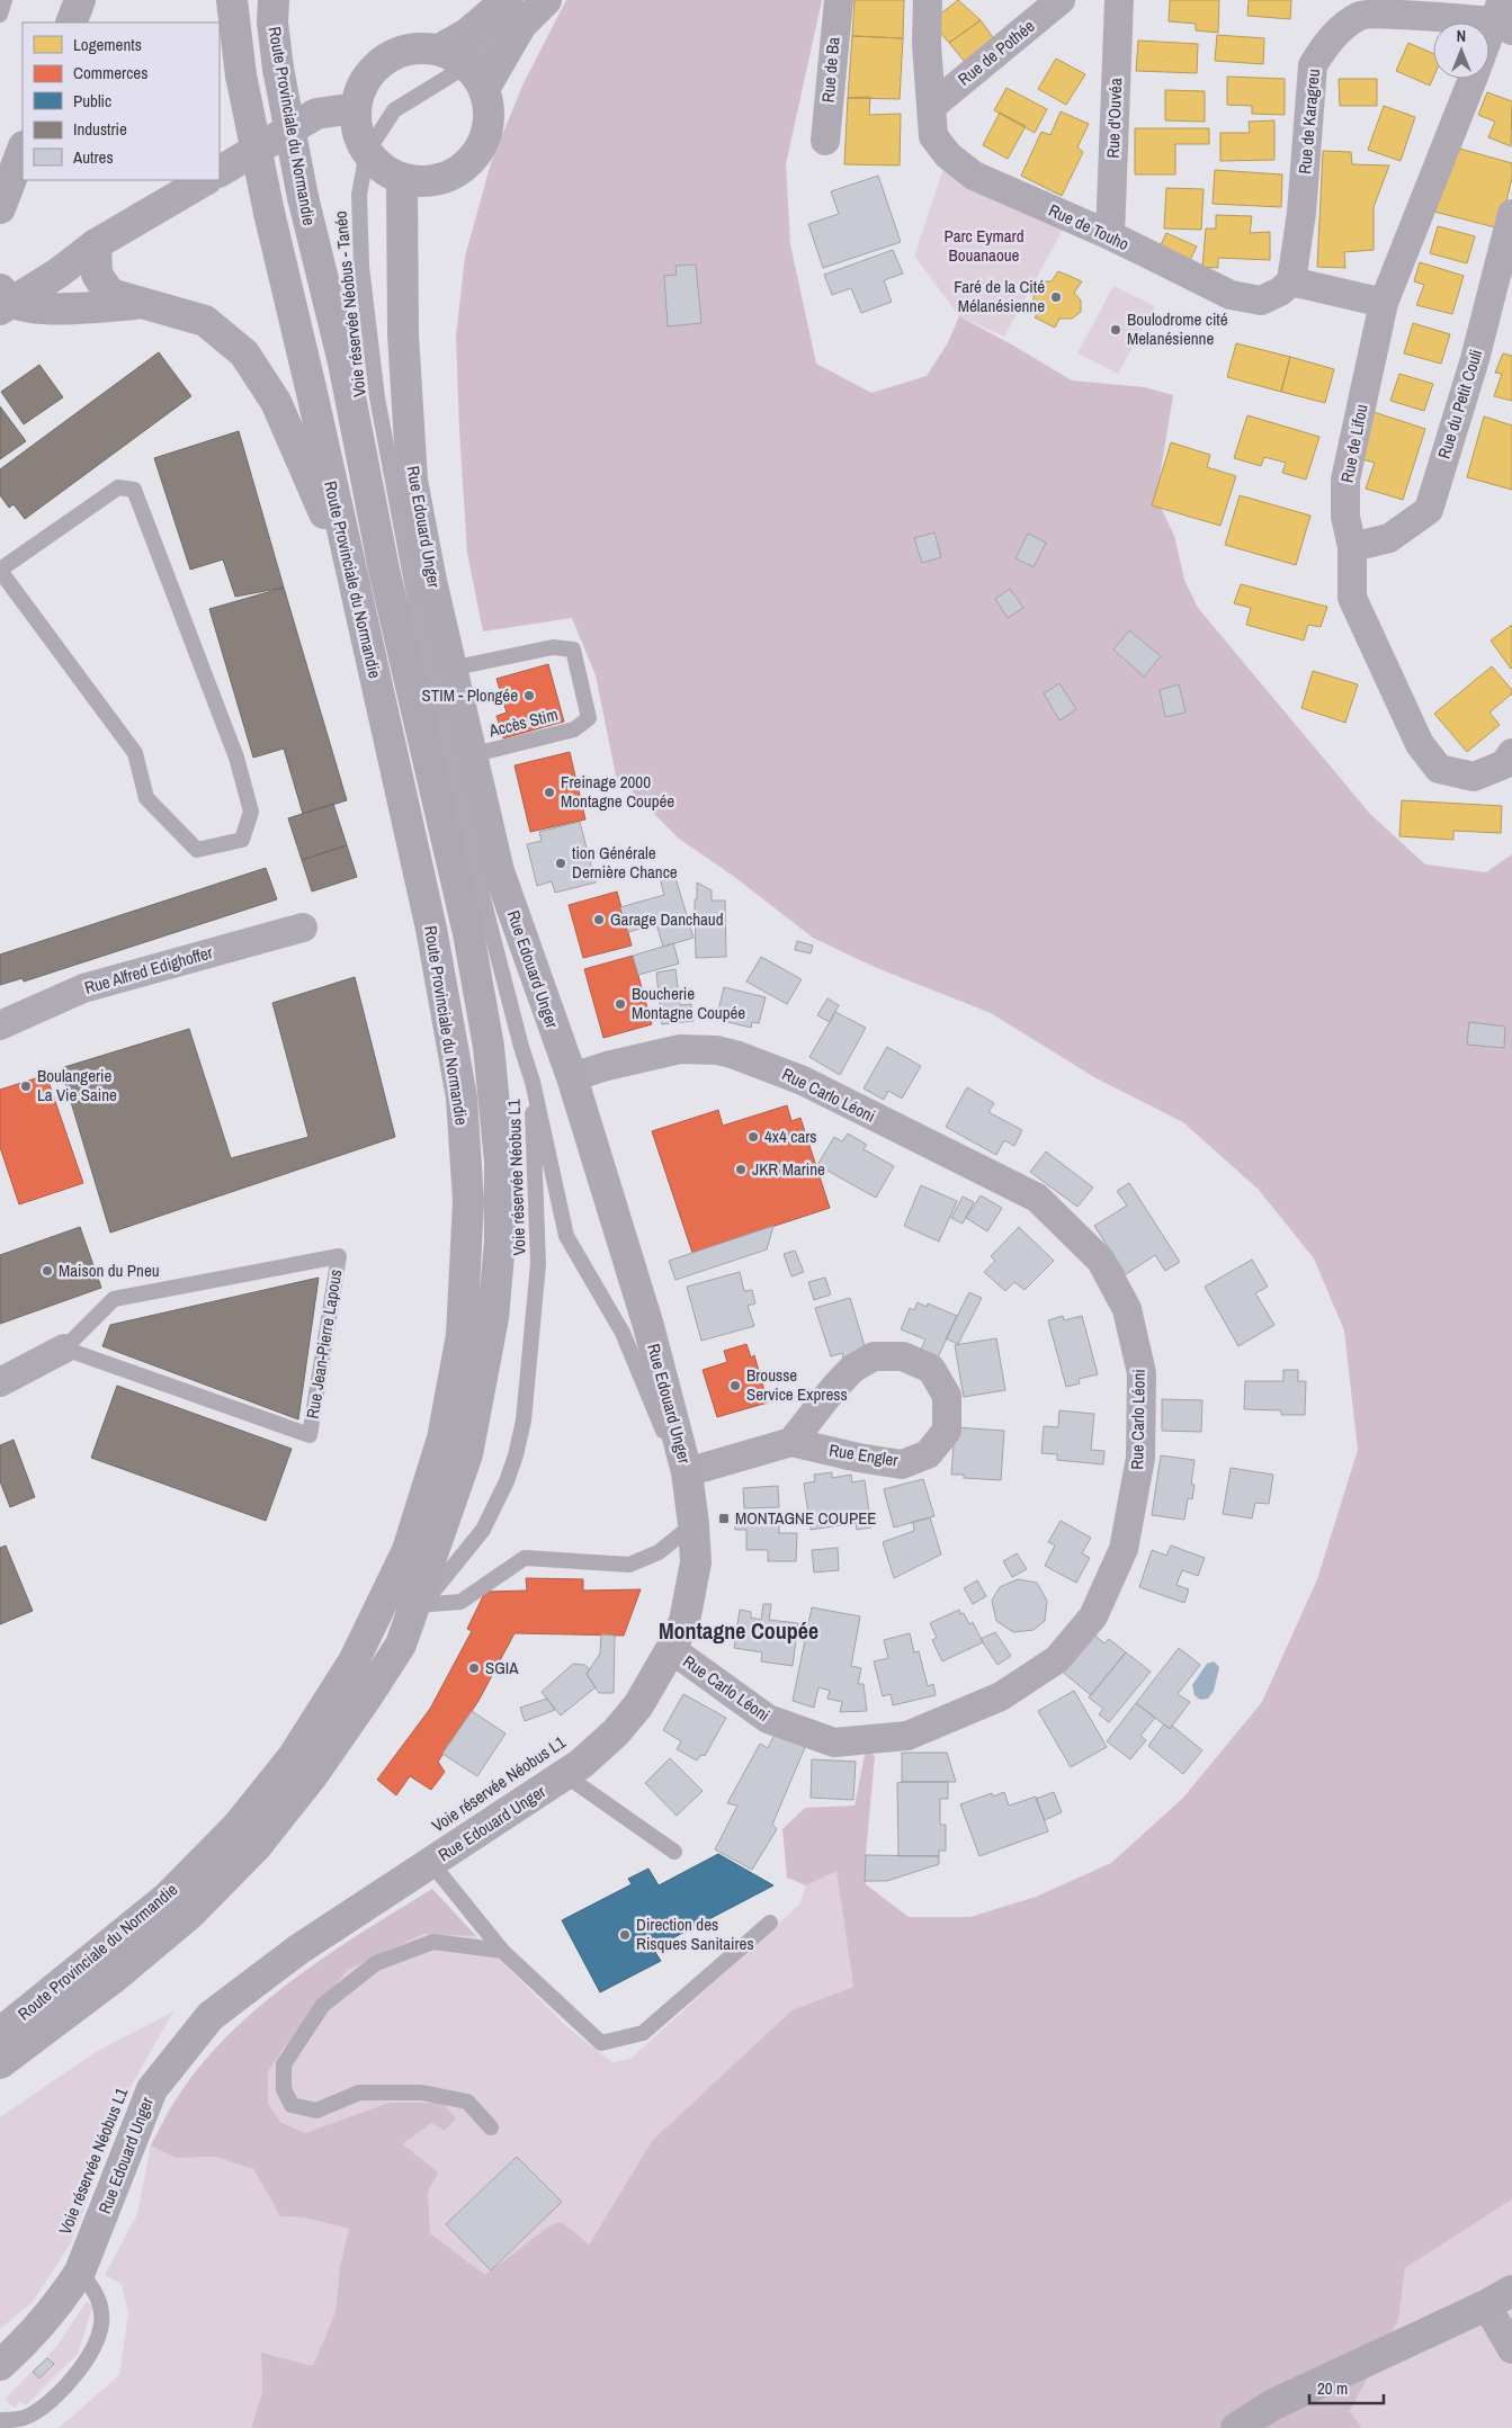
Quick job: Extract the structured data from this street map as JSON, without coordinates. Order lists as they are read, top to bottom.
{
  "streets": {
    "highway": ["Route Provinciale du Normandie"],
    "street": [
      "Rue de Pothée",
      "Rue de Ba",
      "Rue d'Ouvéa",
      "Rue de Karagreu",
      "Rue de Touho",
      "Rue du Petit Couli",
      "Rue de Lifou",
      "Rue Edouard Unger",
      "Rue Alfred Edighoffer",
      "Rue Carlo Léoni",
      "Rue Jean-Pierre Lapous",
      "Rue Engler"
    ],
    "lane": ["Voie réservée Néobus - Tanéo", "Accès Stim", "Voie réservée Néobus L1"]
  },
  "crossings": [
    ["Rue de Pothée", "Rue de Touho"],
    ["Rue d'Ouvéa", "Rue de Touho"],
    ["Rue de Karagreu", "Rue de Touho"],
    ["Rue de Karagreu", "Rue de Lifou"],
    ["Route Provinciale du Normandie", "Voie réservée Néobus L1"],
    ["Voie réservée Néobus - Tanéo", "Voie réservée Néobus L1"],
    ["Rue du Petit Couli", "Rue de Lifou"],
    ["Rue Edouard Unger", "Accès Stim"],
    ["Rue Edouard Unger", "Rue Carlo Léoni"],
    ["Rue Edouard Unger", "Voie réservée Néobus L1"],
    ["Rue Edouard Unger", "Rue Engler"]
  ],
  "districts": ["Montagne Coupée"],
  "parks": ["Parc Eymard Bouanaoue"],
  "places": {
    "other": [
      "Faré de la Cité Mélanésienne",
      "Boulodrome cité Melanésienne",
      "STIM - Plongée",
      "Freinage 2000 Montagne Coupée",
      "tion Générale Dernière Chance",
      "Garage Danchaud",
      "Boucherie Montagne Coupée",
      "Boulangerie La Vie Saine",
      "4x4 cars",
      "JKR Marine",
      "Maison du Pneu",
      "Brousse Service Express",
      "SGIA",
      "Direction des Risques Sanitaires"
    ],
    "transit": ["MONTAGNE COUPEE"]
  },
  "legend": [
    "Logements",
    "Commerces",
    "Public",
    "Industrie",
    "Autres"
  ],
  "scale_bar": "20 m",
  "north": "top"
}
